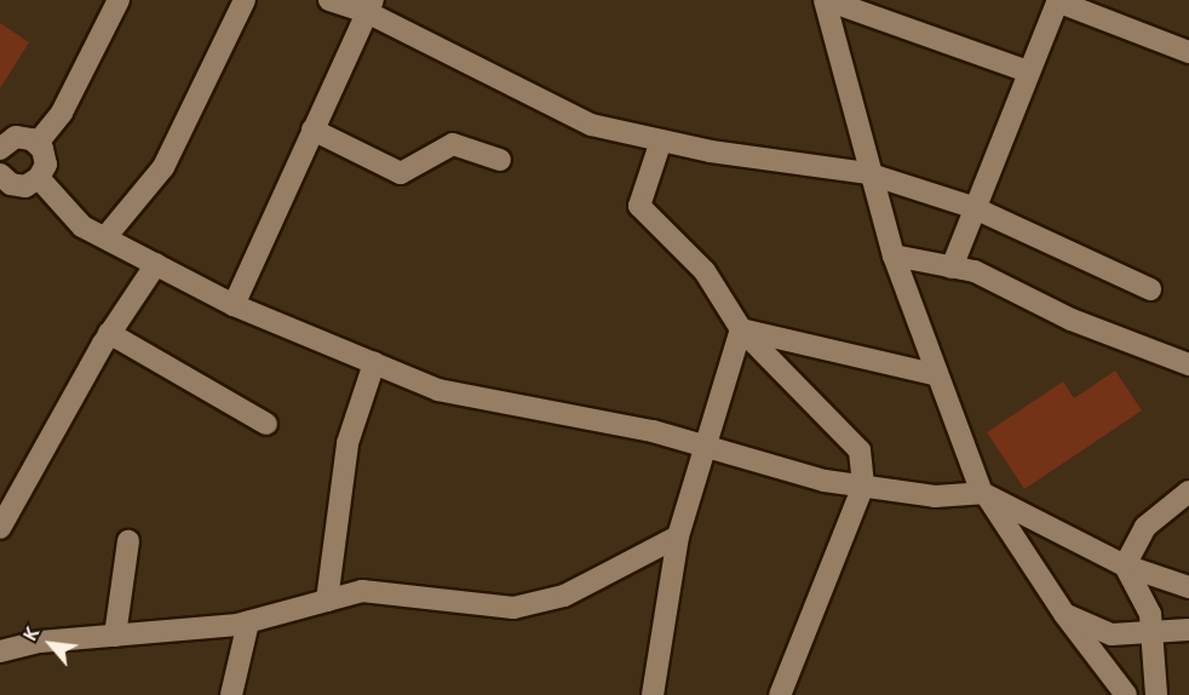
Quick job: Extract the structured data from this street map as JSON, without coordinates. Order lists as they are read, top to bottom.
{
  "north": "top left"
}
